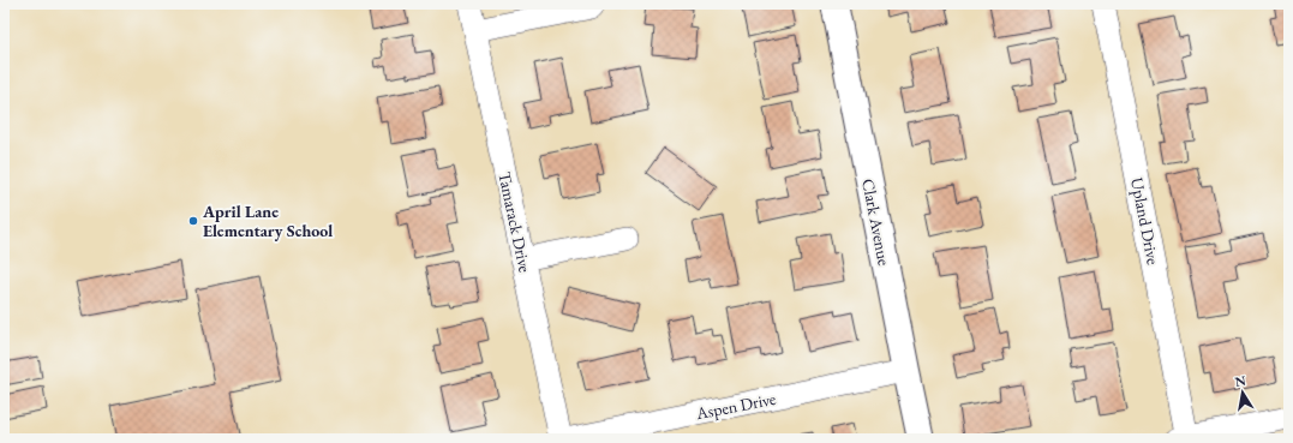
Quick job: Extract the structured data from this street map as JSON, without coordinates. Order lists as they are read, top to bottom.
{
  "streets": {
    "street": [
      "Upland Drive",
      "Tamarack Drive",
      "Clark Avenue",
      "Aspen Drive"
    ]
  },
  "crossings": [
    ["Clark Avenue", "Aspen Drive"]
  ],
  "places": ["April Lane Elementary School"],
  "north": "top"
}
